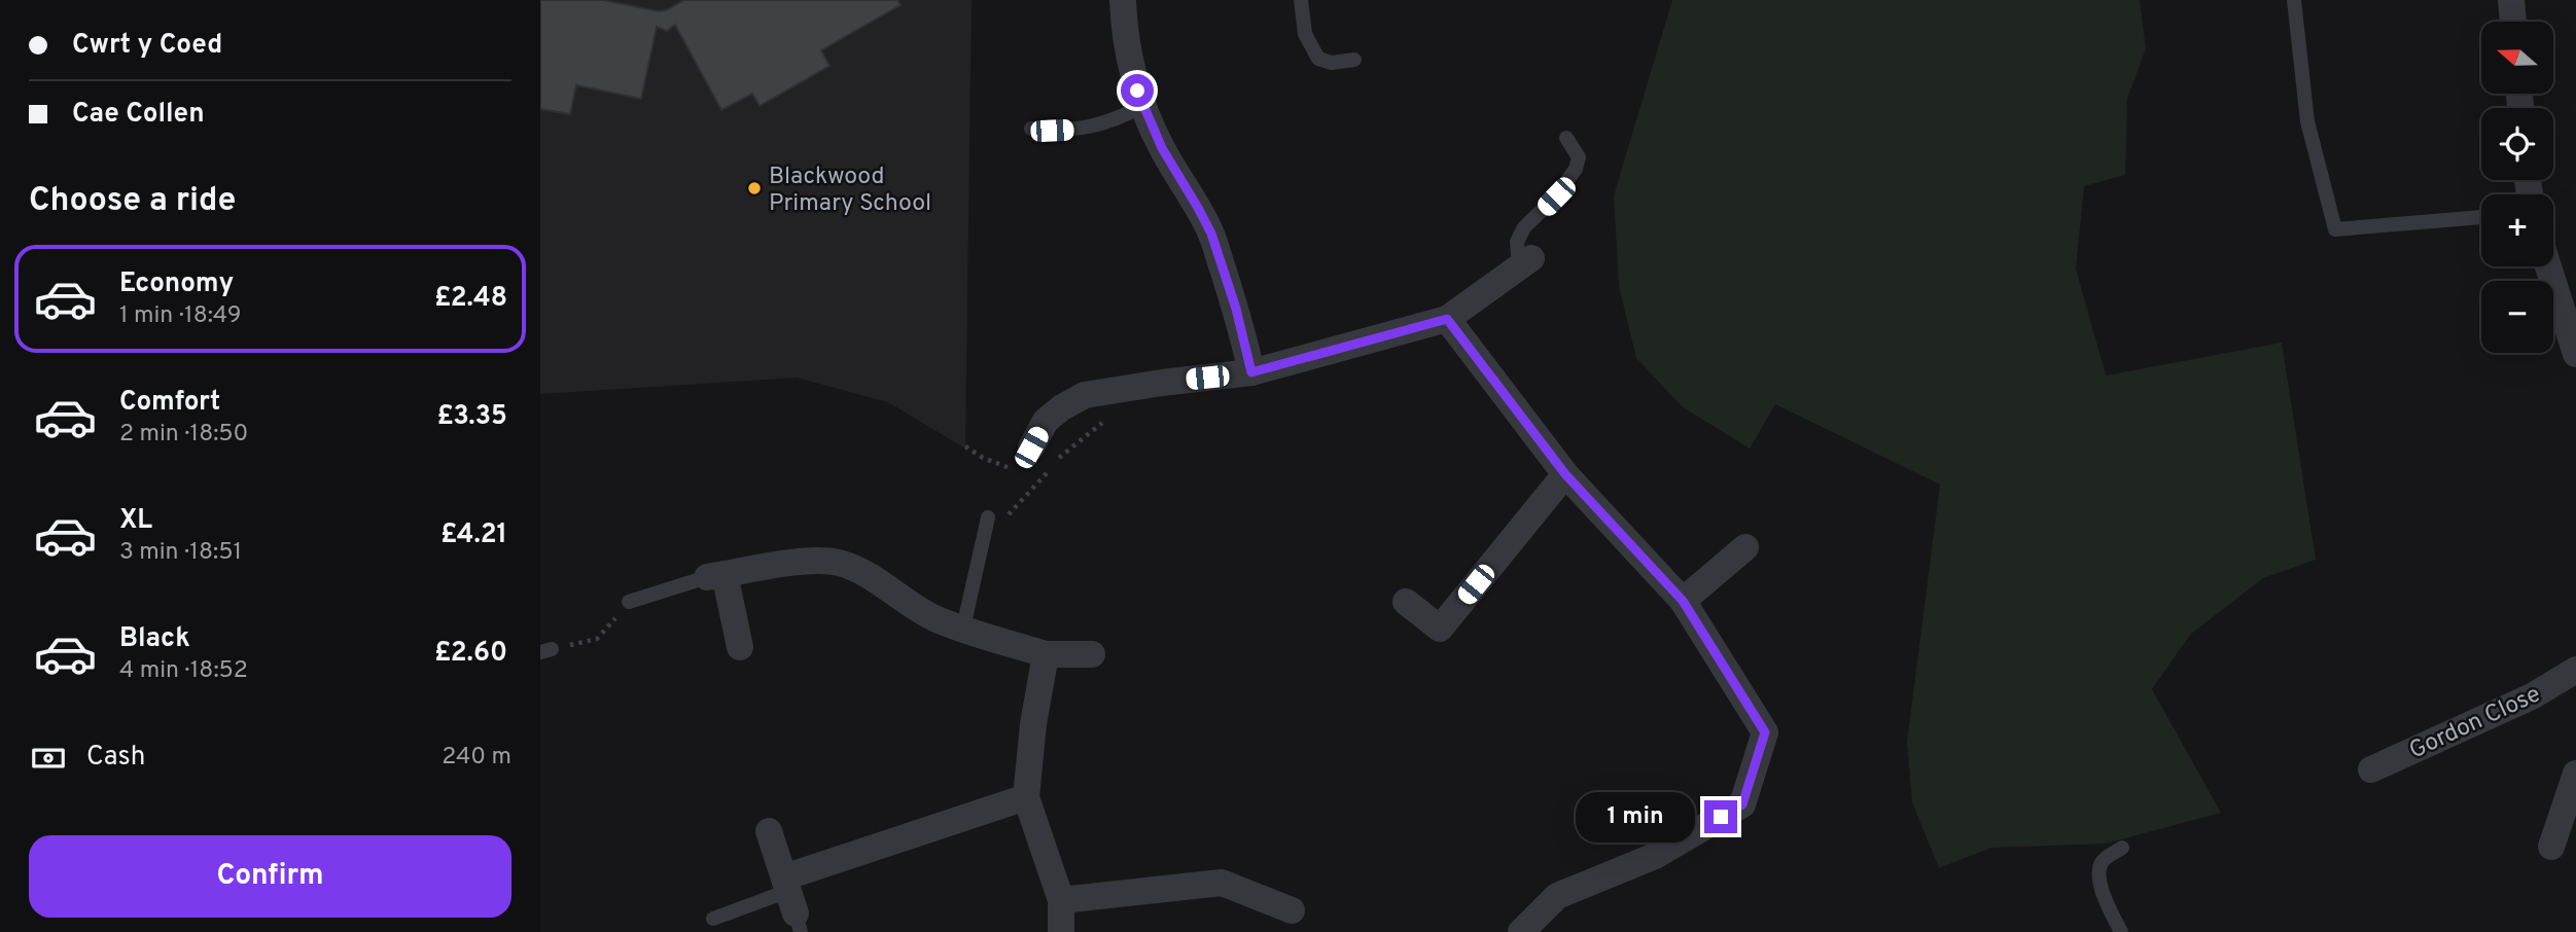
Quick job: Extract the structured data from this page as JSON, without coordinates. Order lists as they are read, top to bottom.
{
  "streets": {
    "street": ["Gordon Close"]
  },
  "places": ["Blackwood Primary School"],
  "north": "left",
  "page": {
    "banner": ["Cwrt y Coed", "Cae Collen"],
    "map_buttons": ["+", "−"],
    "heading": "Choose a ride",
    "list": [
      {
        "name": "Economy",
        "note": "1 min · 18:49",
        "value": "£2.48"
      },
      {
        "name": "Comfort",
        "note": "2 min · 18:50",
        "value": "£3.35"
      },
      {
        "name": "XL",
        "note": "3 min · 18:51",
        "value": "£4.21"
      },
      {
        "name": "Black",
        "note": "4 min · 18:52",
        "value": "£2.60"
      }
    ],
    "pay": ["Cash", "240 m"],
    "bubble": "1 min",
    "buttons": "Confirm"
  }
}
